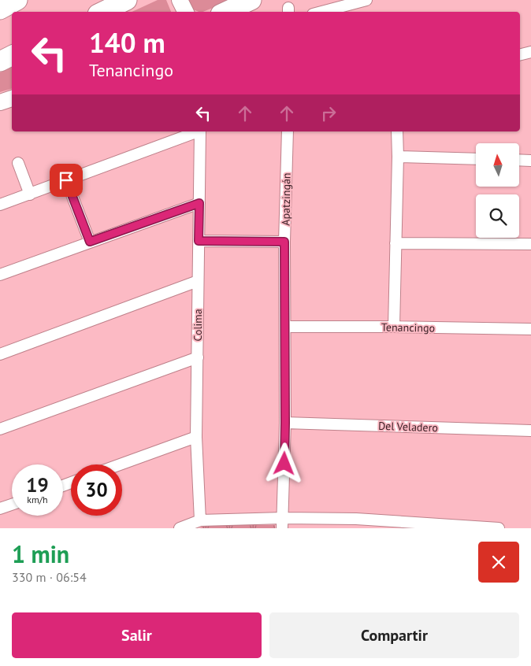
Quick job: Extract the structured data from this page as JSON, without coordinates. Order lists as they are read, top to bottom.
{
  "streets": {
    "street": [
      "Apatzingán",
      "Colima",
      "Tenancingo",
      "Del Veladero"
    ]
  },
  "crossings": [
    ["Apatzingán", "Tenancingo"],
    ["Apatzingán", "Del Veladero"]
  ],
  "north": "top",
  "page": {
    "turn": ["140 m", "Tenancingo"],
    "speed": "19 km/h",
    "limit": "30",
    "heading": ["1 min", "330 m · 06:54"],
    "buttons": ["Salir", "Compartir"]
  }
}
